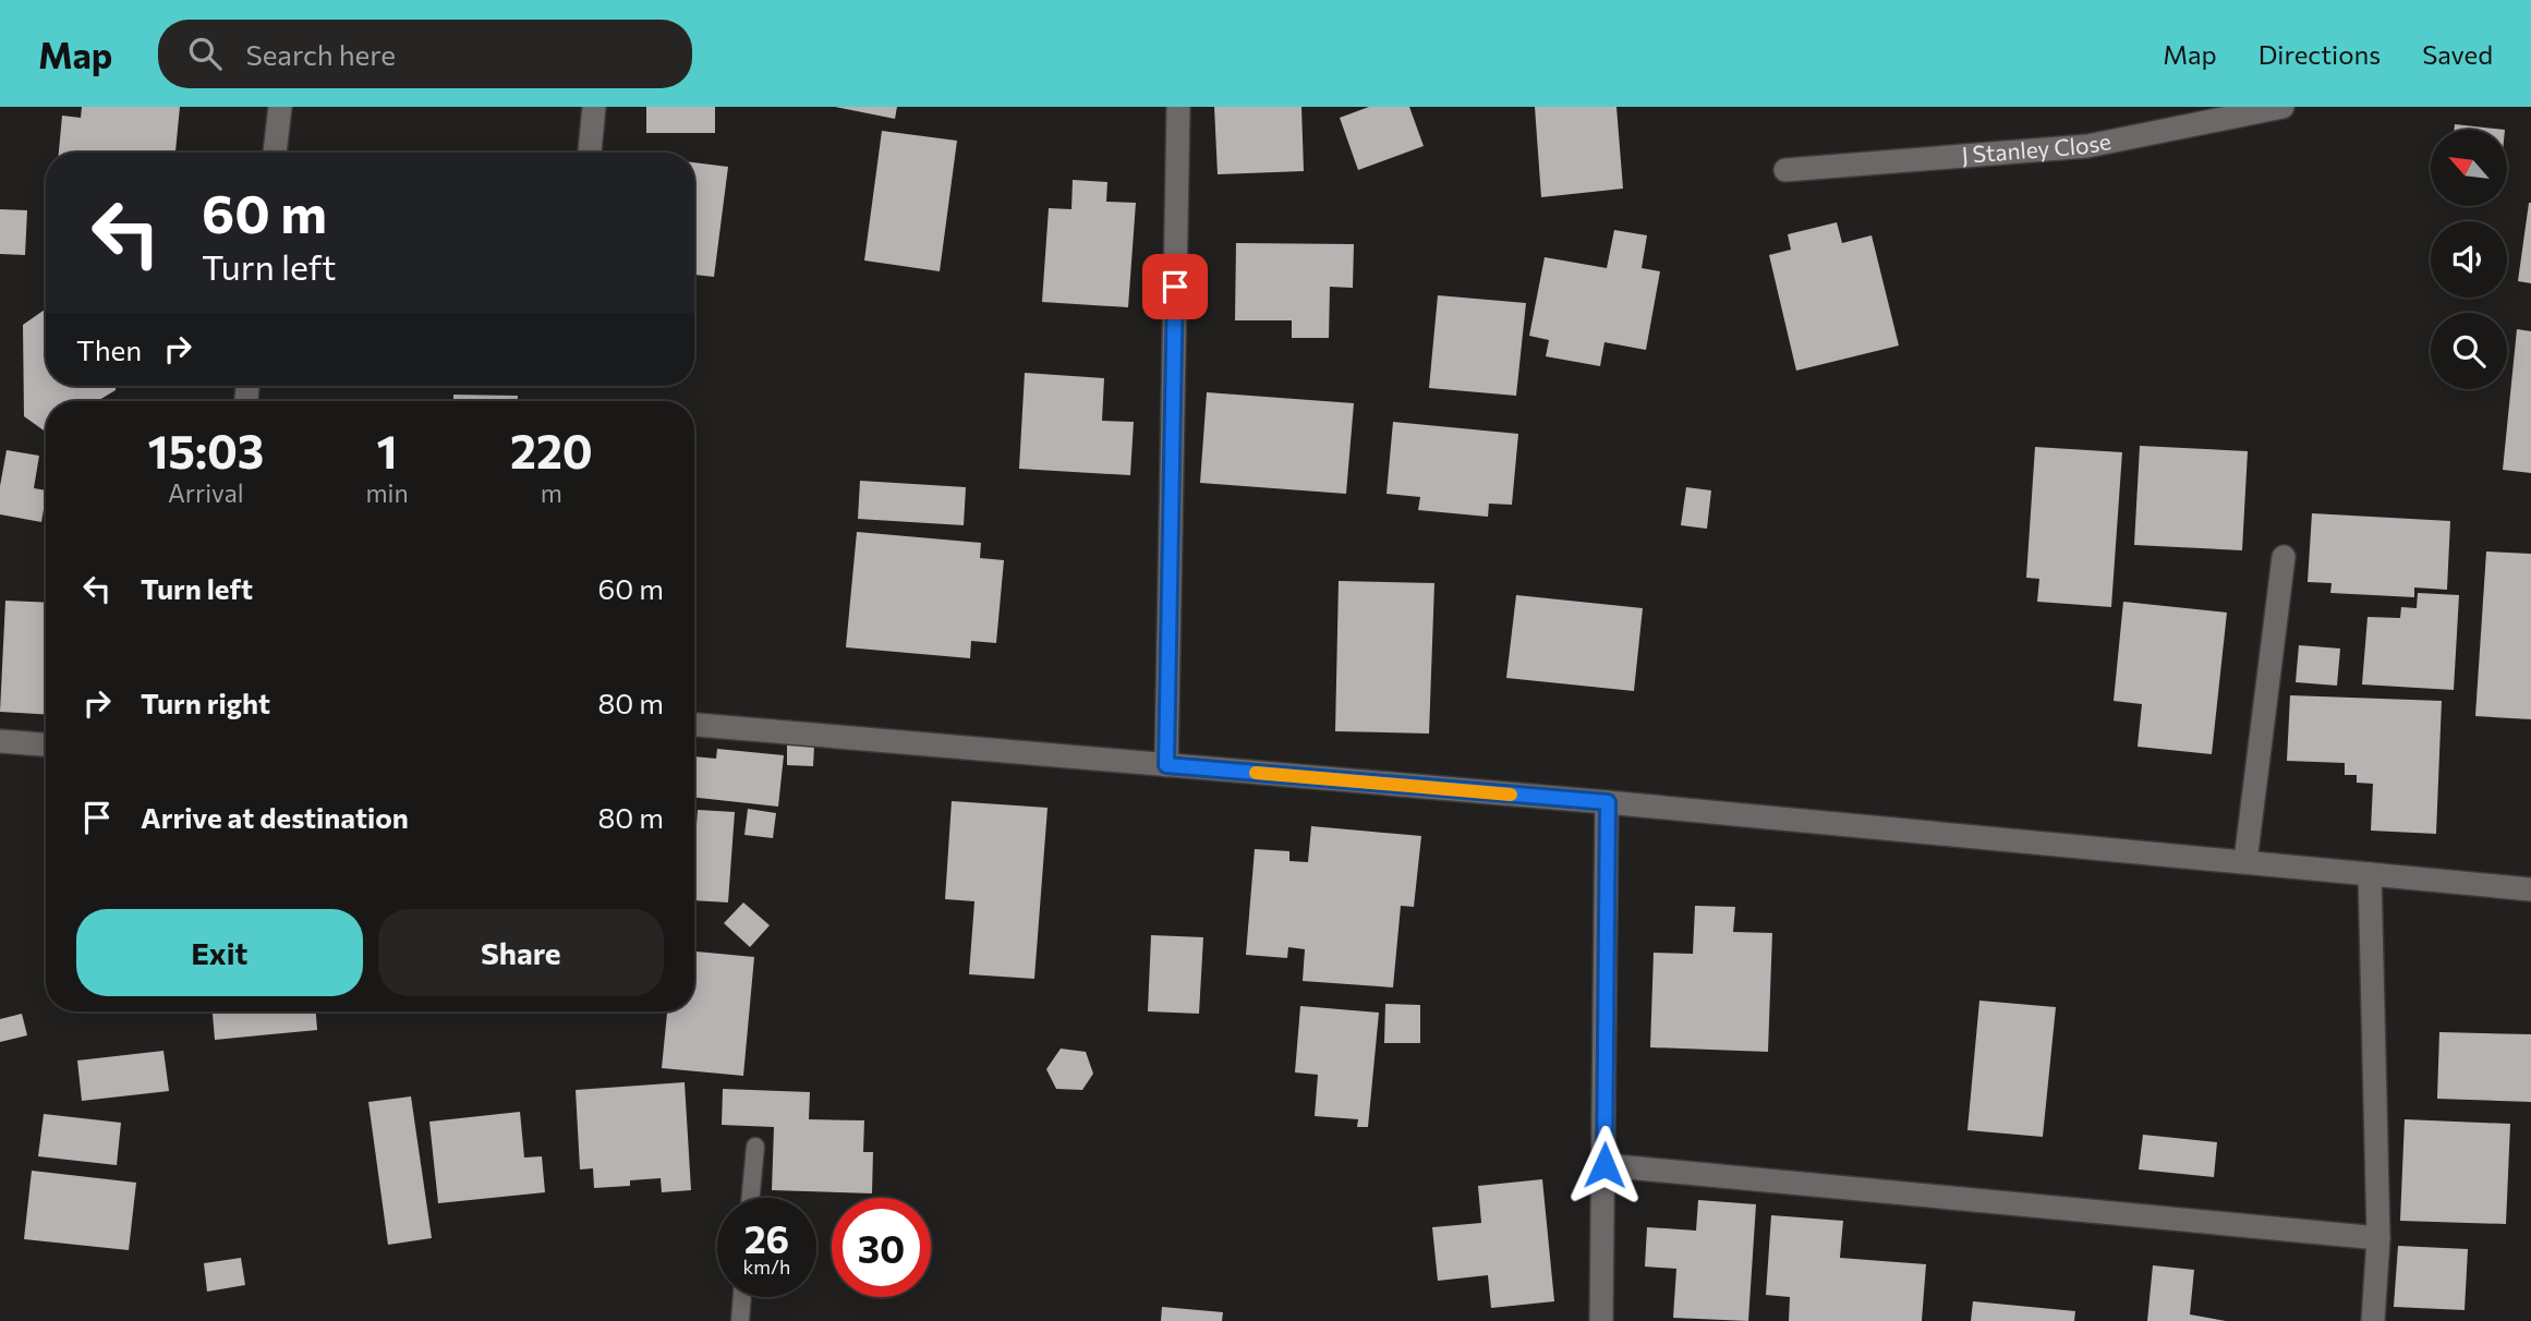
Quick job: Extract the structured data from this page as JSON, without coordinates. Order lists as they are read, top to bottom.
{
  "streets": {
    "street": ["J Stanley Close"]
  },
  "north": "top left",
  "page": {
    "header": "Map",
    "search": "Search here",
    "nav": ["Map", "Directions", "Saved"],
    "turn": ["60 m", "Turn left"],
    "then": "Then",
    "eta": [
      "15:03",
      "Arrival",
      "1",
      "min",
      "220",
      "m"
    ],
    "list": [
      {
        "name": "Turn left",
        "value": "60 m"
      },
      {
        "name": "Turn right",
        "value": "80 m"
      },
      {
        "name": "Arrive at destination",
        "value": "80 m"
      }
    ],
    "buttons": ["Exit", "Share"],
    "speed": "26 km/h",
    "limit": "30"
  }
}
